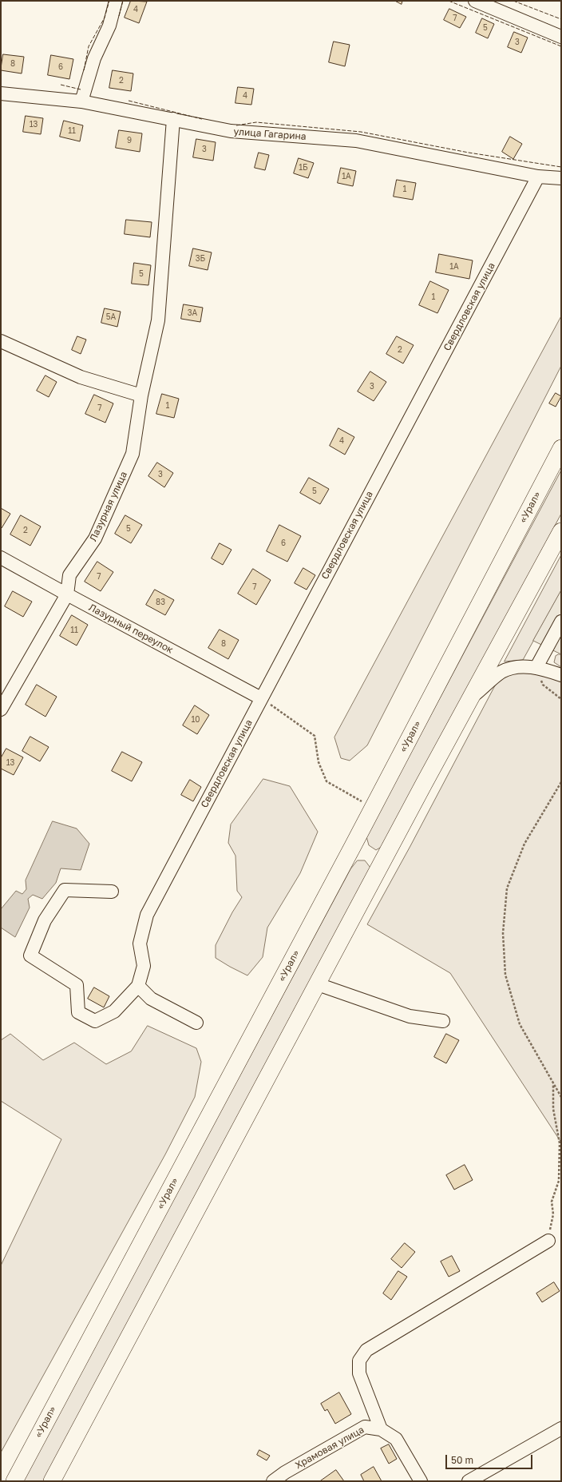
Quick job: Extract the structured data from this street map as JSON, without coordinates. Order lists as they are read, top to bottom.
{
  "streets": {
    "main road": ["«Урал»"],
    "street": [
      "улица Гагарина",
      "Свердловская улица",
      "Лазурная улица",
      "Лазурный переулок",
      "Храмовая улица"
    ]
  },
  "crossings": [
    ["улица Гагарина", "Свердловская улица"],
    ["улица Гагарина", "Лазурная улица"],
    ["Свердловская улица", "Лазурный переулок"],
    ["Лазурная улица", "Лазурный переулок"]
  ],
  "house_numbers": [
    "4",
    "7",
    "5",
    "3",
    "8",
    "6",
    "2",
    "4",
    "13",
    "11",
    "9",
    "3",
    "1Б",
    "1А",
    "1",
    "3Б",
    "1А",
    "5",
    "1",
    "3А",
    "5А",
    "2",
    "3",
    "1",
    "7",
    "4",
    "3",
    "5",
    "5",
    "2",
    "6",
    "7",
    "7",
    "83",
    "11",
    "8",
    "10",
    "13"
  ],
  "scale_bar": "50 m"
}
